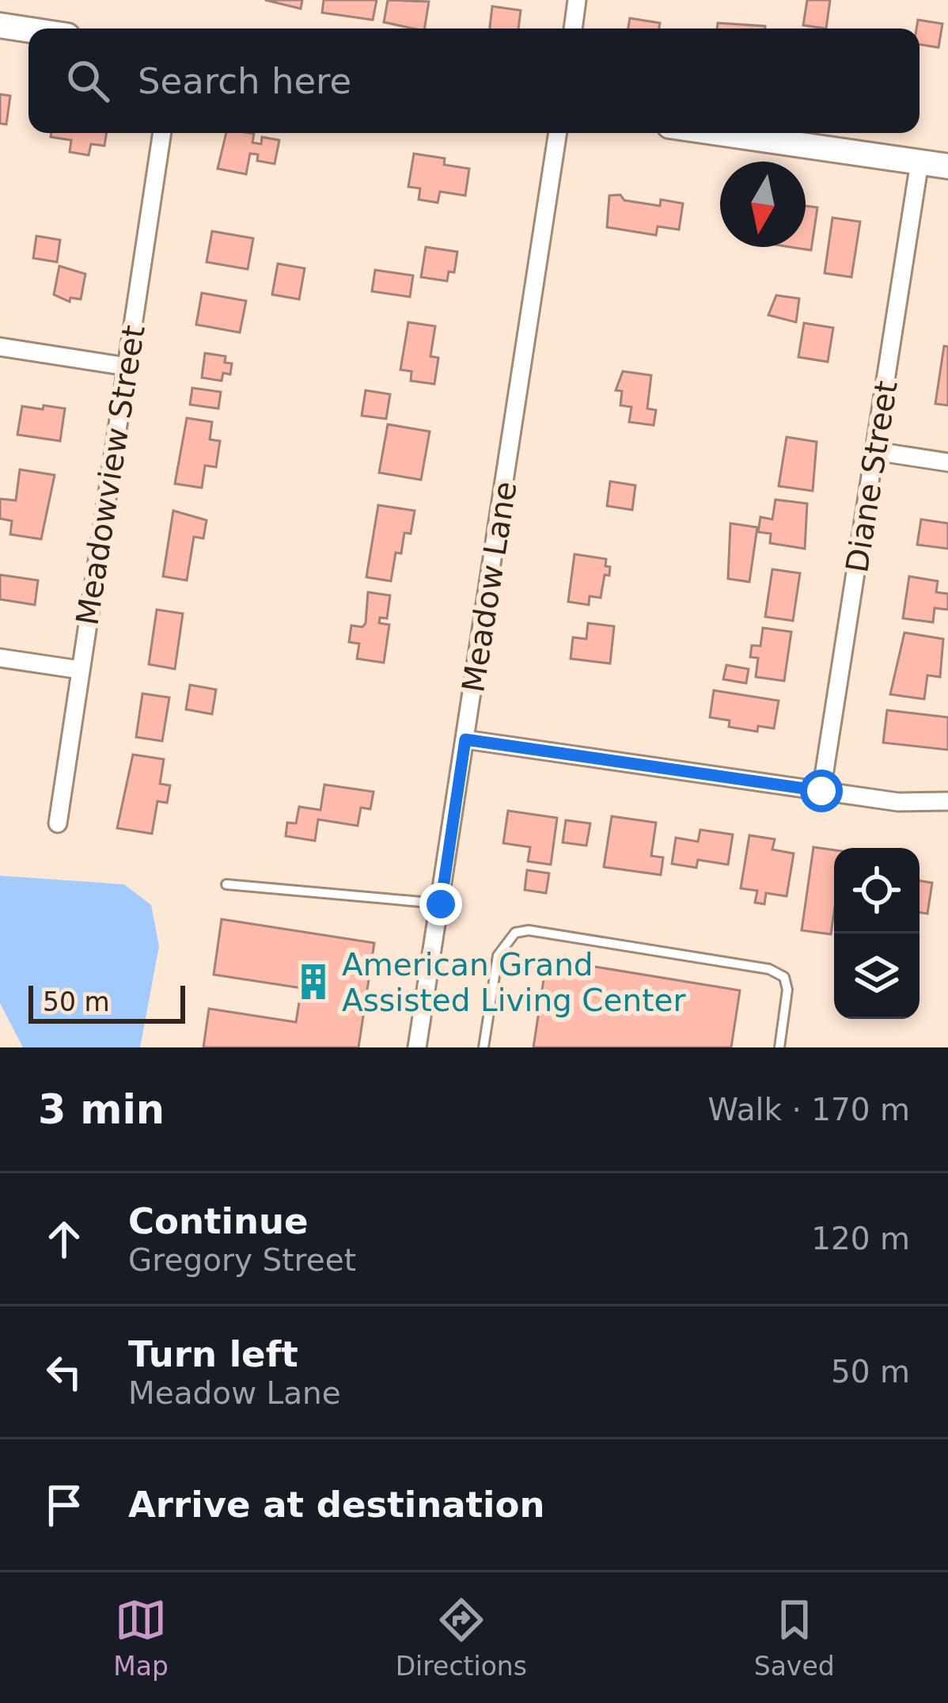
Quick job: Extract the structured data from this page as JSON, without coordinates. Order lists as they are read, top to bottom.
{
  "streets": {
    "street": ["Meadowview Street", "Diane Street", "Meadow Lane"]
  },
  "places": {
    "building": ["American Grand Assisted Living Center"]
  },
  "scale_bar": "50 m",
  "north": "bottom",
  "page": {
    "search": "Search here",
    "scale": "50 m",
    "heading": ["3 min", "Walk · 170 m"],
    "list": [
      ["Continue", "Gregory Street", "120 m"],
      ["Turn left", "Meadow Lane", "50 m"],
      "Arrive at destination"
    ],
    "nav": ["Map", "Directions", "Saved"]
  }
}
